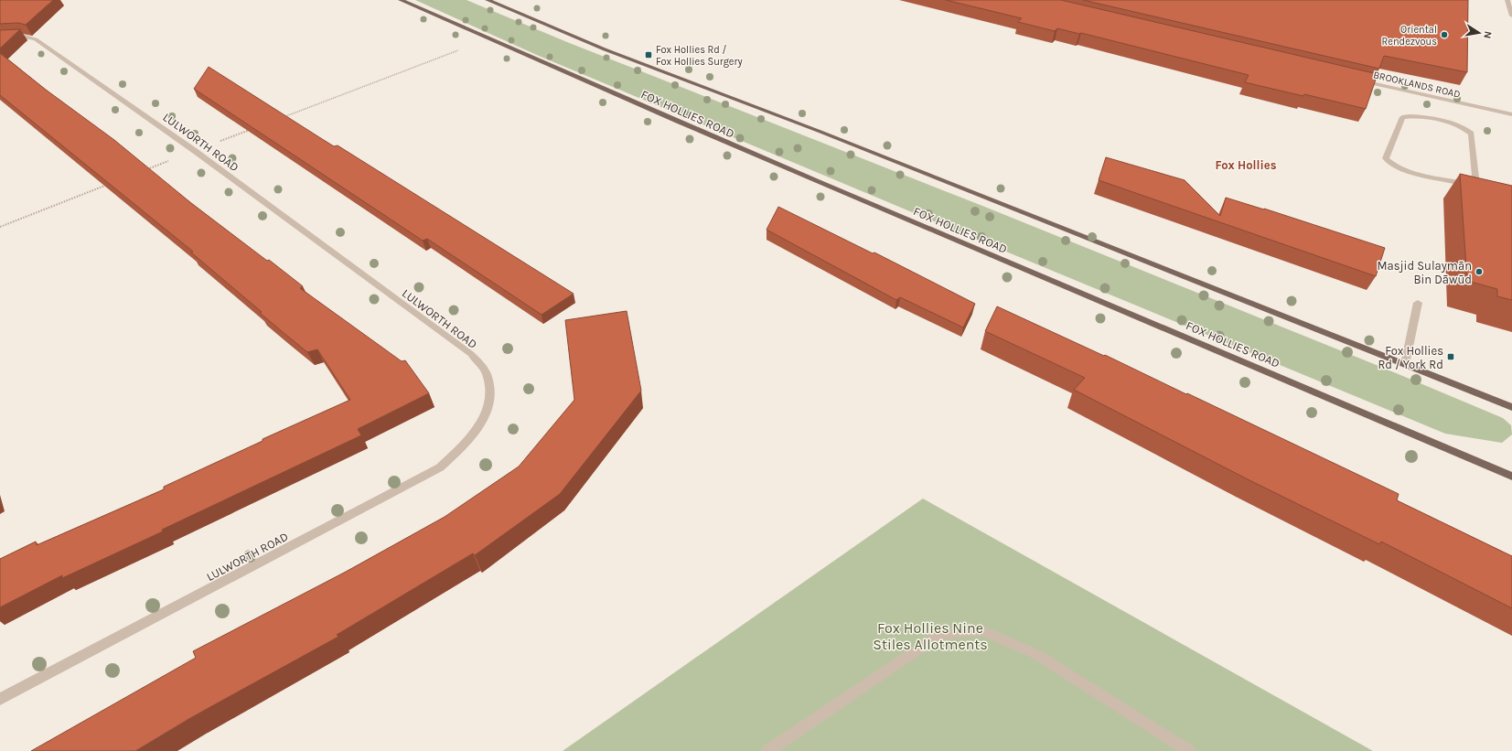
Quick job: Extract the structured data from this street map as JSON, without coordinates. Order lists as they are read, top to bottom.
{
  "streets": {
    "main road": ["FOX HOLLIES ROAD"],
    "street": ["BROOKLANDS ROAD", "LULWORTH ROAD"]
  },
  "districts": ["Fox Hollies"],
  "parks": ["Fox Hollies Nine Stiles Allotments"],
  "places": {
    "other": ["Oriental Rendezvous", "Masjid Sulaymān Bin Dāwūd"],
    "transit": ["Fox Hollies Rd / Fox Hollies Surgery", "Fox Hollies Rd / York Rd"]
  },
  "north": "right"
}
